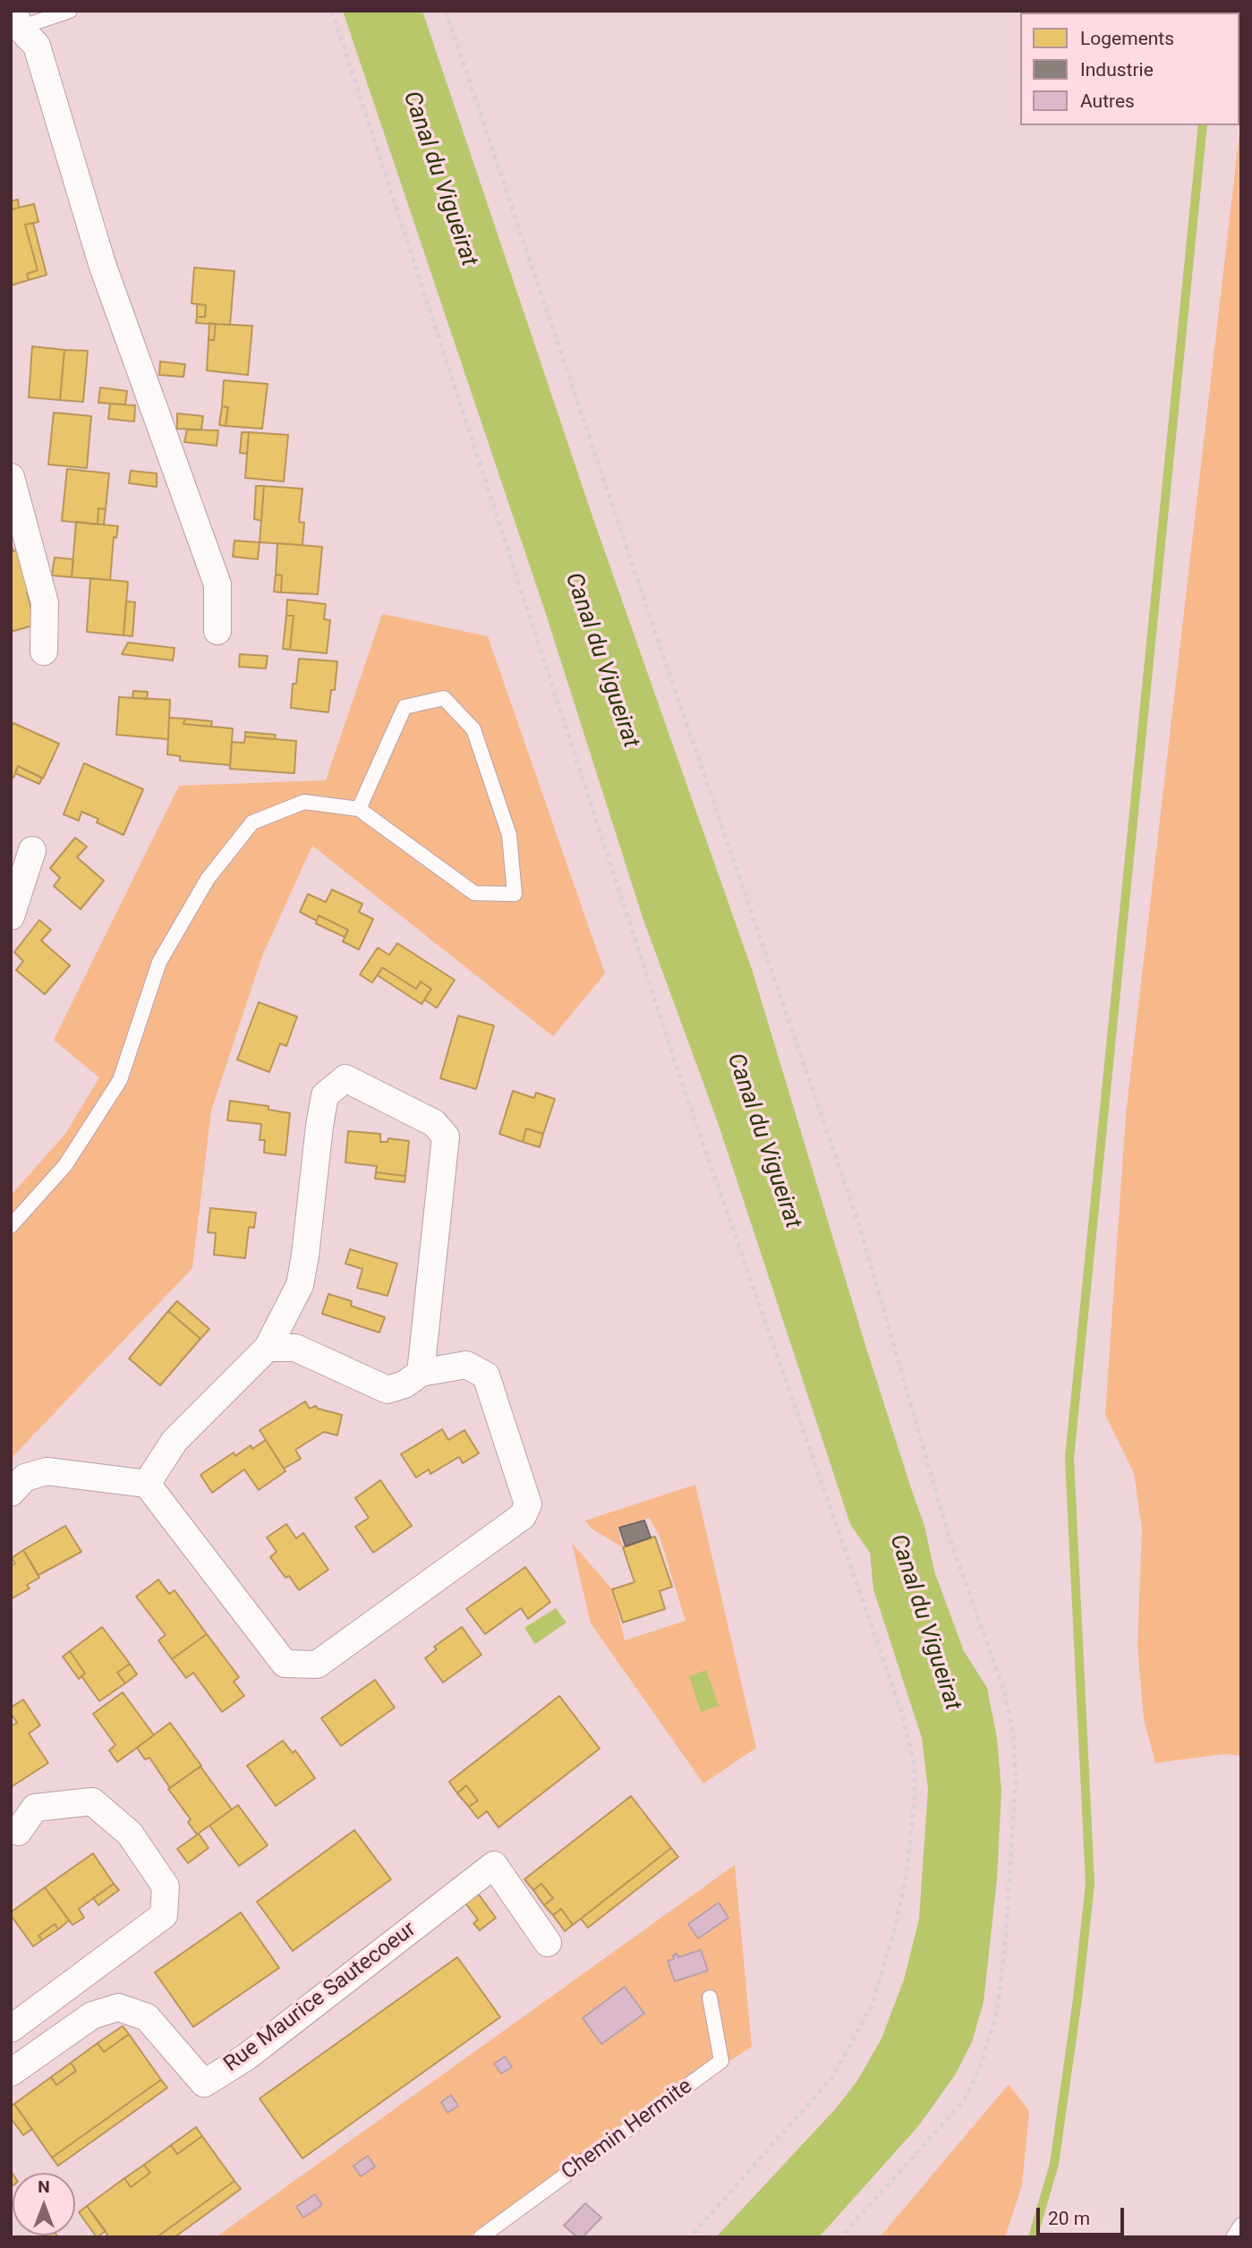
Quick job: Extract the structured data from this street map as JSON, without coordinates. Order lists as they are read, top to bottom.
{
  "streets": {
    "street": ["Rue Maurice Sautecoeur"],
    "lane": ["Chemin Hermite"]
  },
  "water": ["Canal du Vigueirat"],
  "legend": ["Logements", "Industrie", "Autres"],
  "scale_bar": "20 m",
  "north": "top"
}
